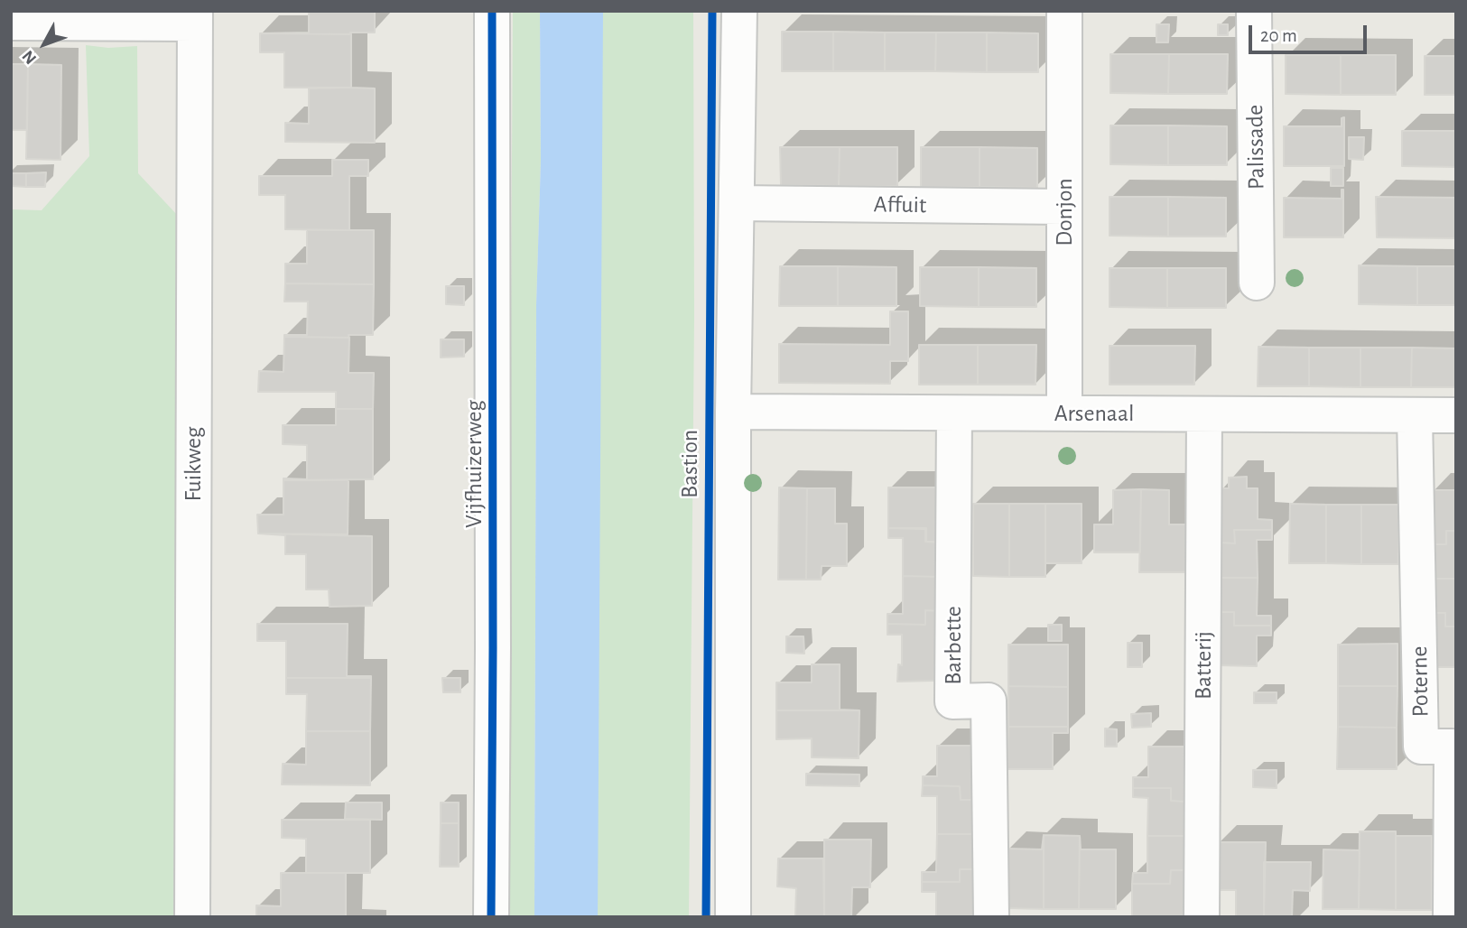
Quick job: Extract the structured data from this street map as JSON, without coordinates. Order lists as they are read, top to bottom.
{
  "streets": {
    "street": [
      "Palissade",
      "Affuit",
      "Donjon",
      "Arsenaal",
      "Fuikweg",
      "Vijfhuizerweg",
      "Bastion",
      "Barbette",
      "Batterij",
      "Poterne"
    ]
  },
  "crossings": [
    ["Affuit", "Donjon"],
    ["Affuit", "Bastion"],
    ["Donjon", "Arsenaal"],
    ["Arsenaal", "Bastion"],
    ["Arsenaal", "Barbette"],
    ["Arsenaal", "Batterij"],
    ["Arsenaal", "Poterne"]
  ],
  "scale_bar": "20 m",
  "north": "bottom left"
}
